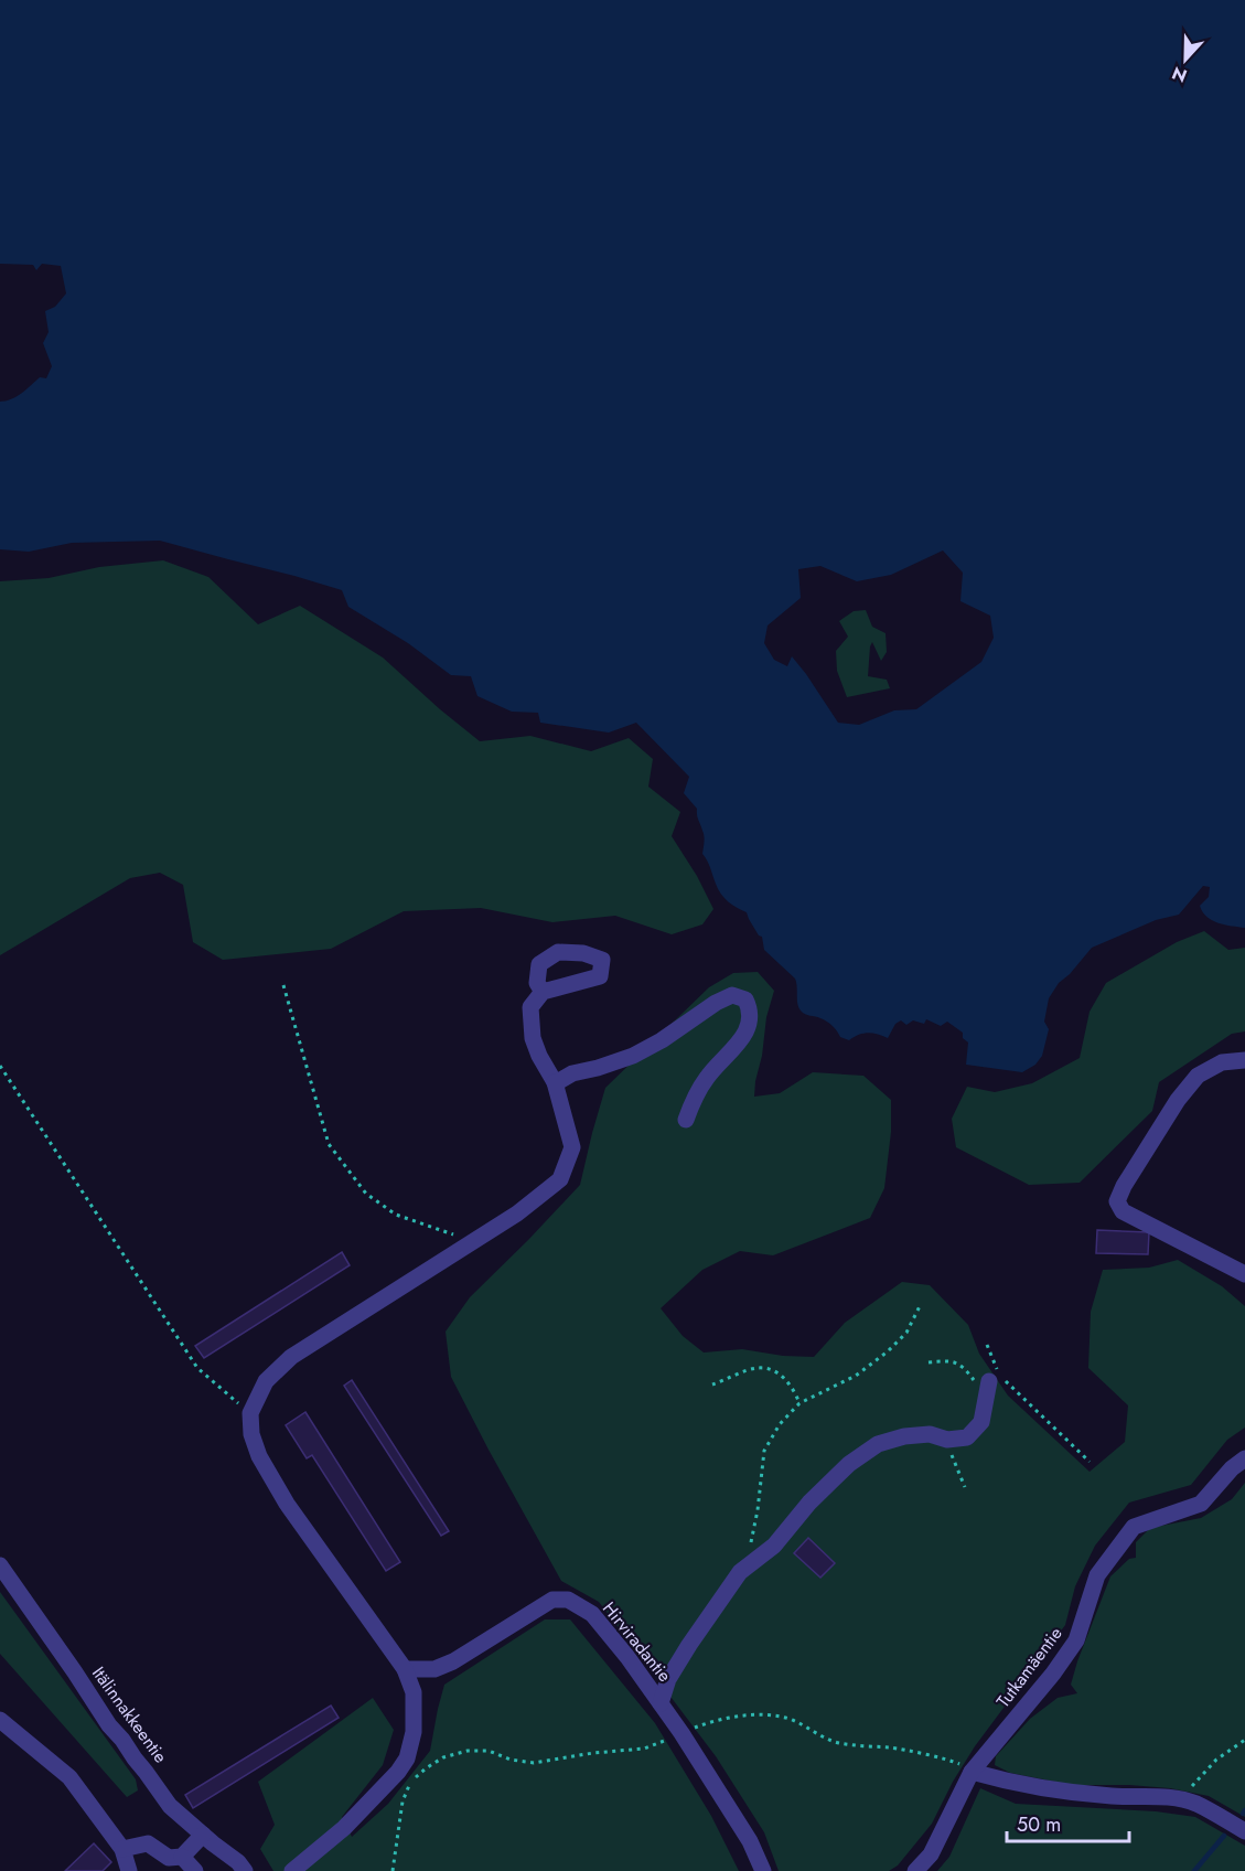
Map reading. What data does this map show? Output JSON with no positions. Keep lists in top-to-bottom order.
{
  "streets": {
    "street": ["Hirviradantie", "Tutkamäentie", "Itälinnakkeentie"]
  },
  "scale_bar": "50 m",
  "north": "bottom"
}
